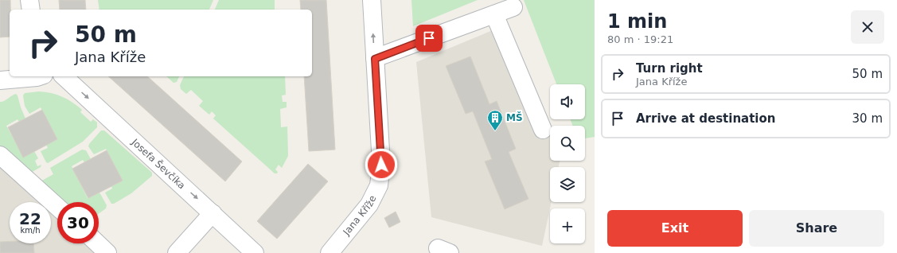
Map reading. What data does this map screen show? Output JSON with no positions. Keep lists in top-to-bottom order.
{
  "streets": {
    "street": ["Josefa Ševčíka", "Jana Kříže"]
  },
  "places": {
    "building": ["MŠ"]
  },
  "page": {
    "heading": ["1 min", "80 m · 19:21"],
    "turn": ["50 m", "Jana Kříže"],
    "list": [
      {
        "name": "Turn right",
        "note": "Jana Kříže",
        "value": "50 m"
      },
      {
        "name": "Arrive at destination",
        "value": "30 m"
      }
    ],
    "map_buttons": "+",
    "speed": "22 km/h",
    "limit": "30",
    "buttons": ["Exit", "Share"]
  }
}
